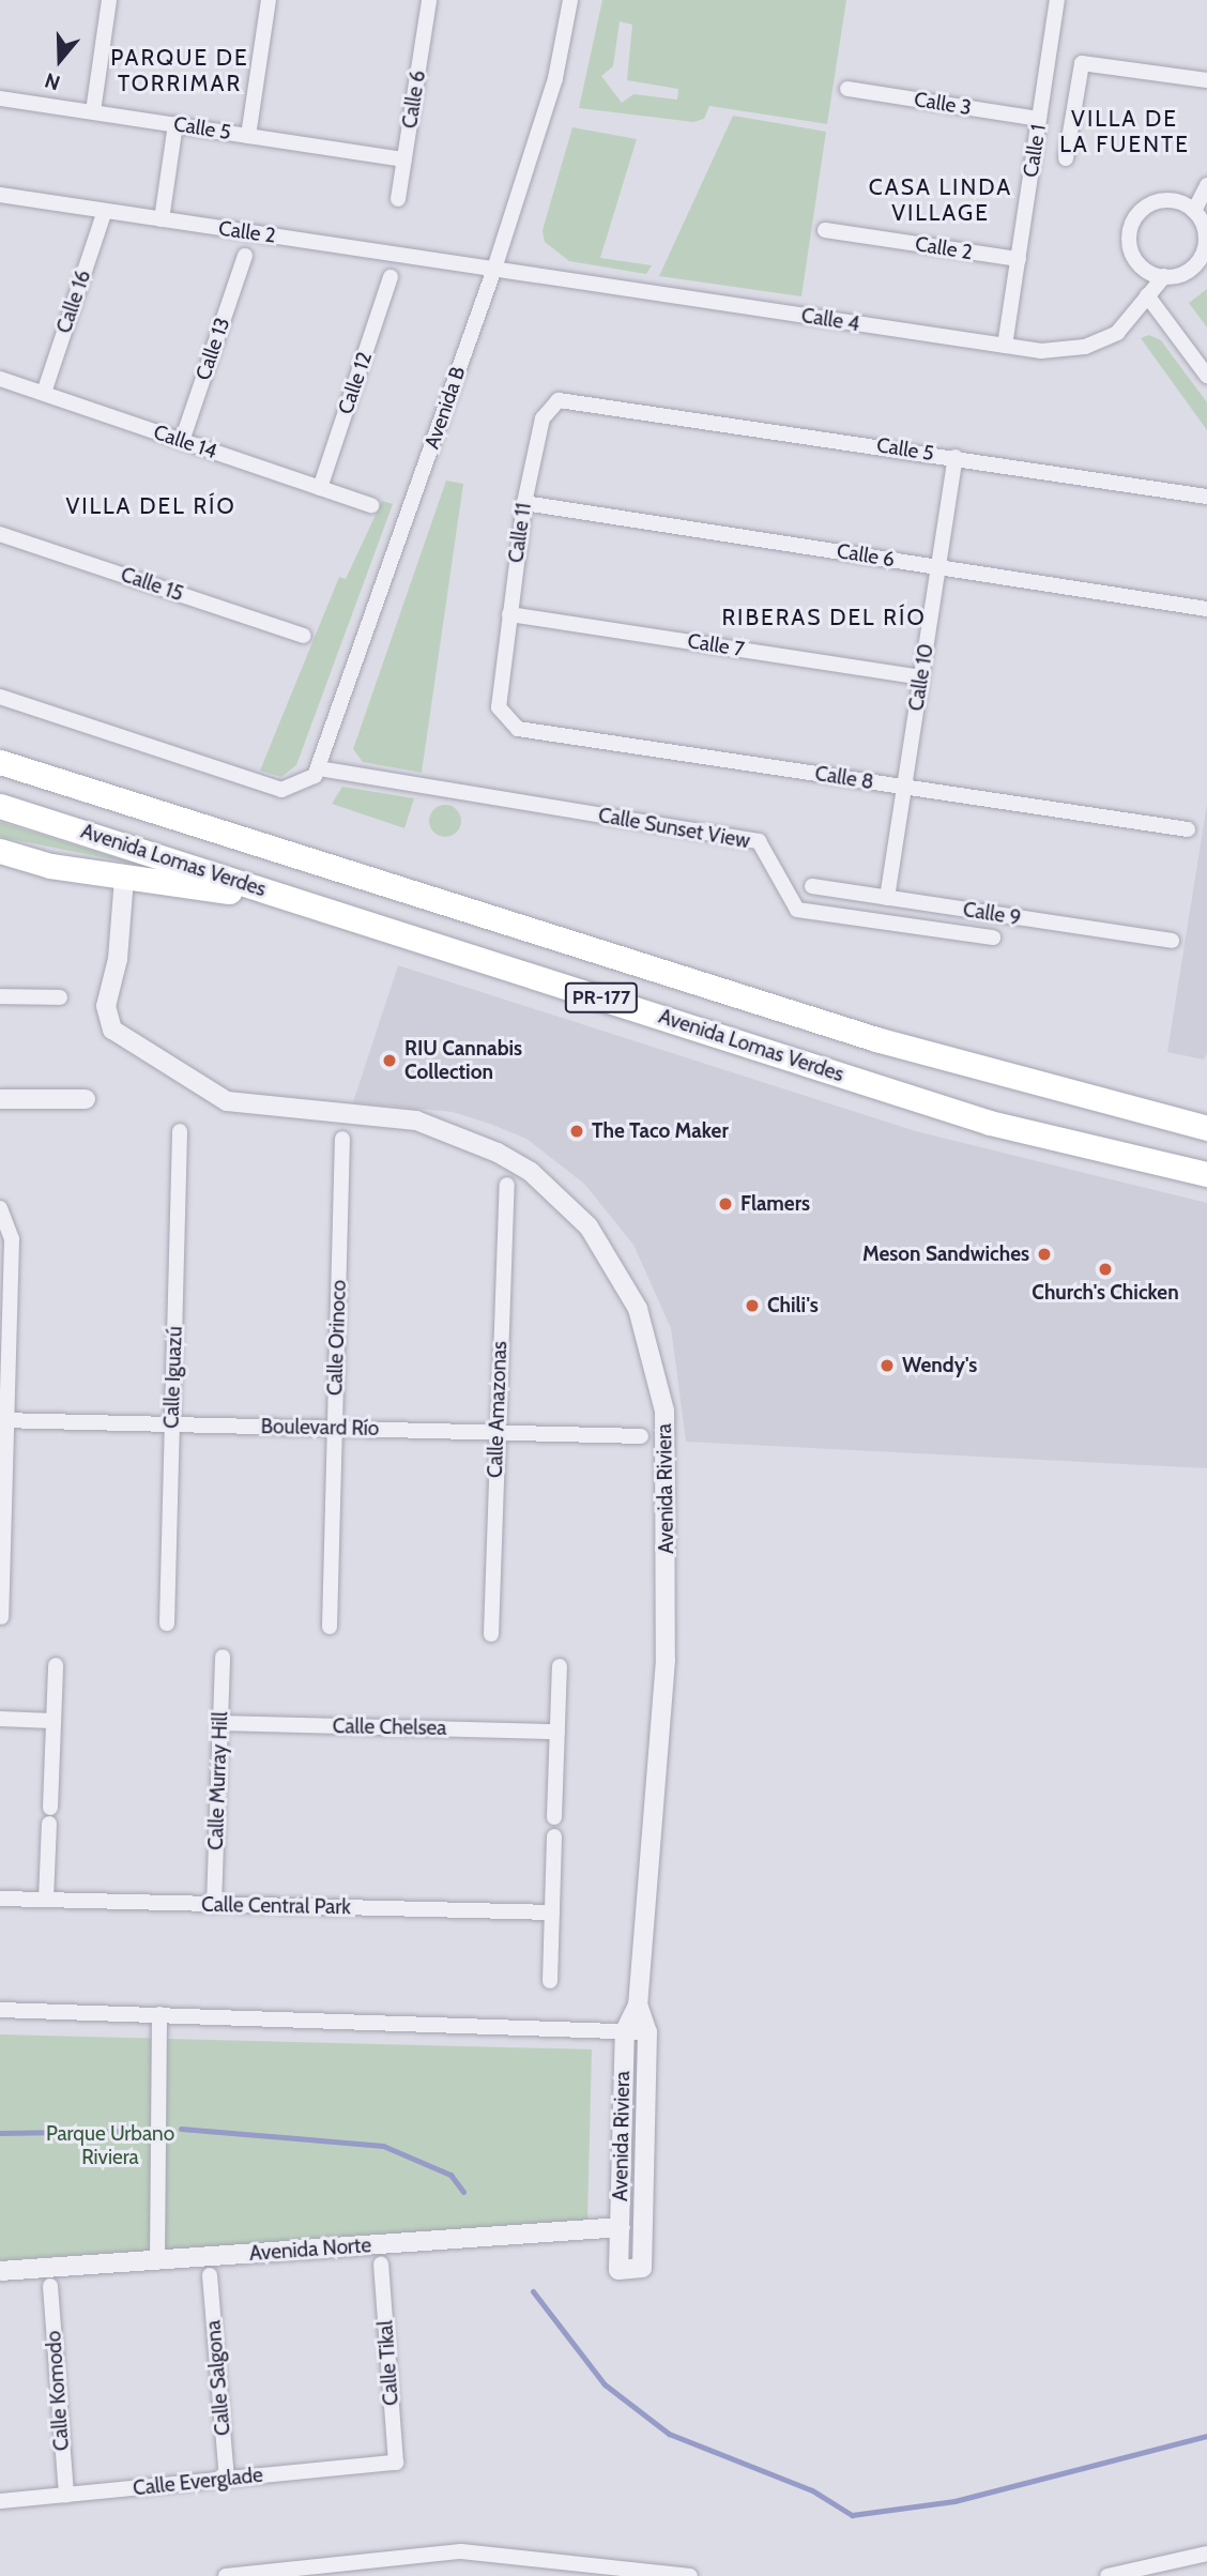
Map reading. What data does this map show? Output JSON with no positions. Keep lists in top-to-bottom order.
{
  "streets": {
    "highway": ["Avenida Lomas Verdes", "PR-177"],
    "street": [
      "Calle 6",
      "Calle 3",
      "Calle 5",
      "Calle 1",
      "Calle 2",
      "Calle 16",
      "Calle 4",
      "Calle 13",
      "Calle 12",
      "Avenida B",
      "Calle 14",
      "Calle 11",
      "Calle 15",
      "Calle 7",
      "Calle 10",
      "Calle 8",
      "Calle Sunset View",
      "Calle 9",
      "Calle Orinoco",
      "Calle Iguazú",
      "Calle Amazonas",
      "Boulevard Río",
      "Avenida Riviera",
      "Calle Chelsea",
      "Calle Murray Hill",
      "Calle Central Park",
      "Avenida Norte",
      "Calle Tikal",
      "Calle Salgona",
      "Calle Komodo",
      "Calle Everglade"
    ]
  },
  "crossings": [
    ["Calle 6", "Calle 5"],
    ["Calle 6", "Calle 11"],
    ["Calle 6", "Calle 10"],
    ["Calle 3", "Calle 1"],
    ["Calle 5", "Calle 11"],
    ["Calle 5", "Calle 10"],
    ["Calle 1", "Calle 2"],
    ["Calle 1", "Calle 4"],
    ["Calle 2", "Calle 16"],
    ["Calle 2", "Calle 4"],
    ["Calle 2", "Avenida B"],
    ["Calle 16", "Calle 14"],
    ["Calle 4", "Avenida B"],
    ["Calle 13", "Calle 14"],
    ["Calle 12", "Calle 14"],
    ["Avenida B", "Calle Sunset View"],
    ["Calle 11", "Calle 7"],
    ["Calle 11", "Calle 8"],
    ["Calle 7", "Calle 10"],
    ["Calle 10", "Calle 8"],
    ["Calle 10", "Calle 9"],
    ["Calle Orinoco", "Boulevard Río"],
    ["Calle Iguazú", "Boulevard Río"],
    ["Calle Amazonas", "Boulevard Río"],
    ["Avenida Riviera", "Avenida Norte"],
    ["Calle Chelsea", "Calle Murray Hill"],
    ["Calle Murray Hill", "Calle Central Park"],
    ["Calle Tikal", "Calle Everglade"],
    ["Calle Salgona", "Calle Everglade"],
    ["Calle Komodo", "Calle Everglade"]
  ],
  "districts": [
    "PARQUE DE TORRIMAR",
    "VILLA DE LA FUENTE",
    "CASA LINDA VILLAGE",
    "VILLA DEL RÍO",
    "RIBERAS DEL RÍO"
  ],
  "parks": ["Parque Urbano Riviera"],
  "places": [
    "RIU Cannabis Collection",
    "The Taco Maker",
    "Flamers",
    "Meson Sandwiches",
    "Church's Chicken",
    "Chili's",
    "Wendy's"
  ],
  "north": "bottom"
}
